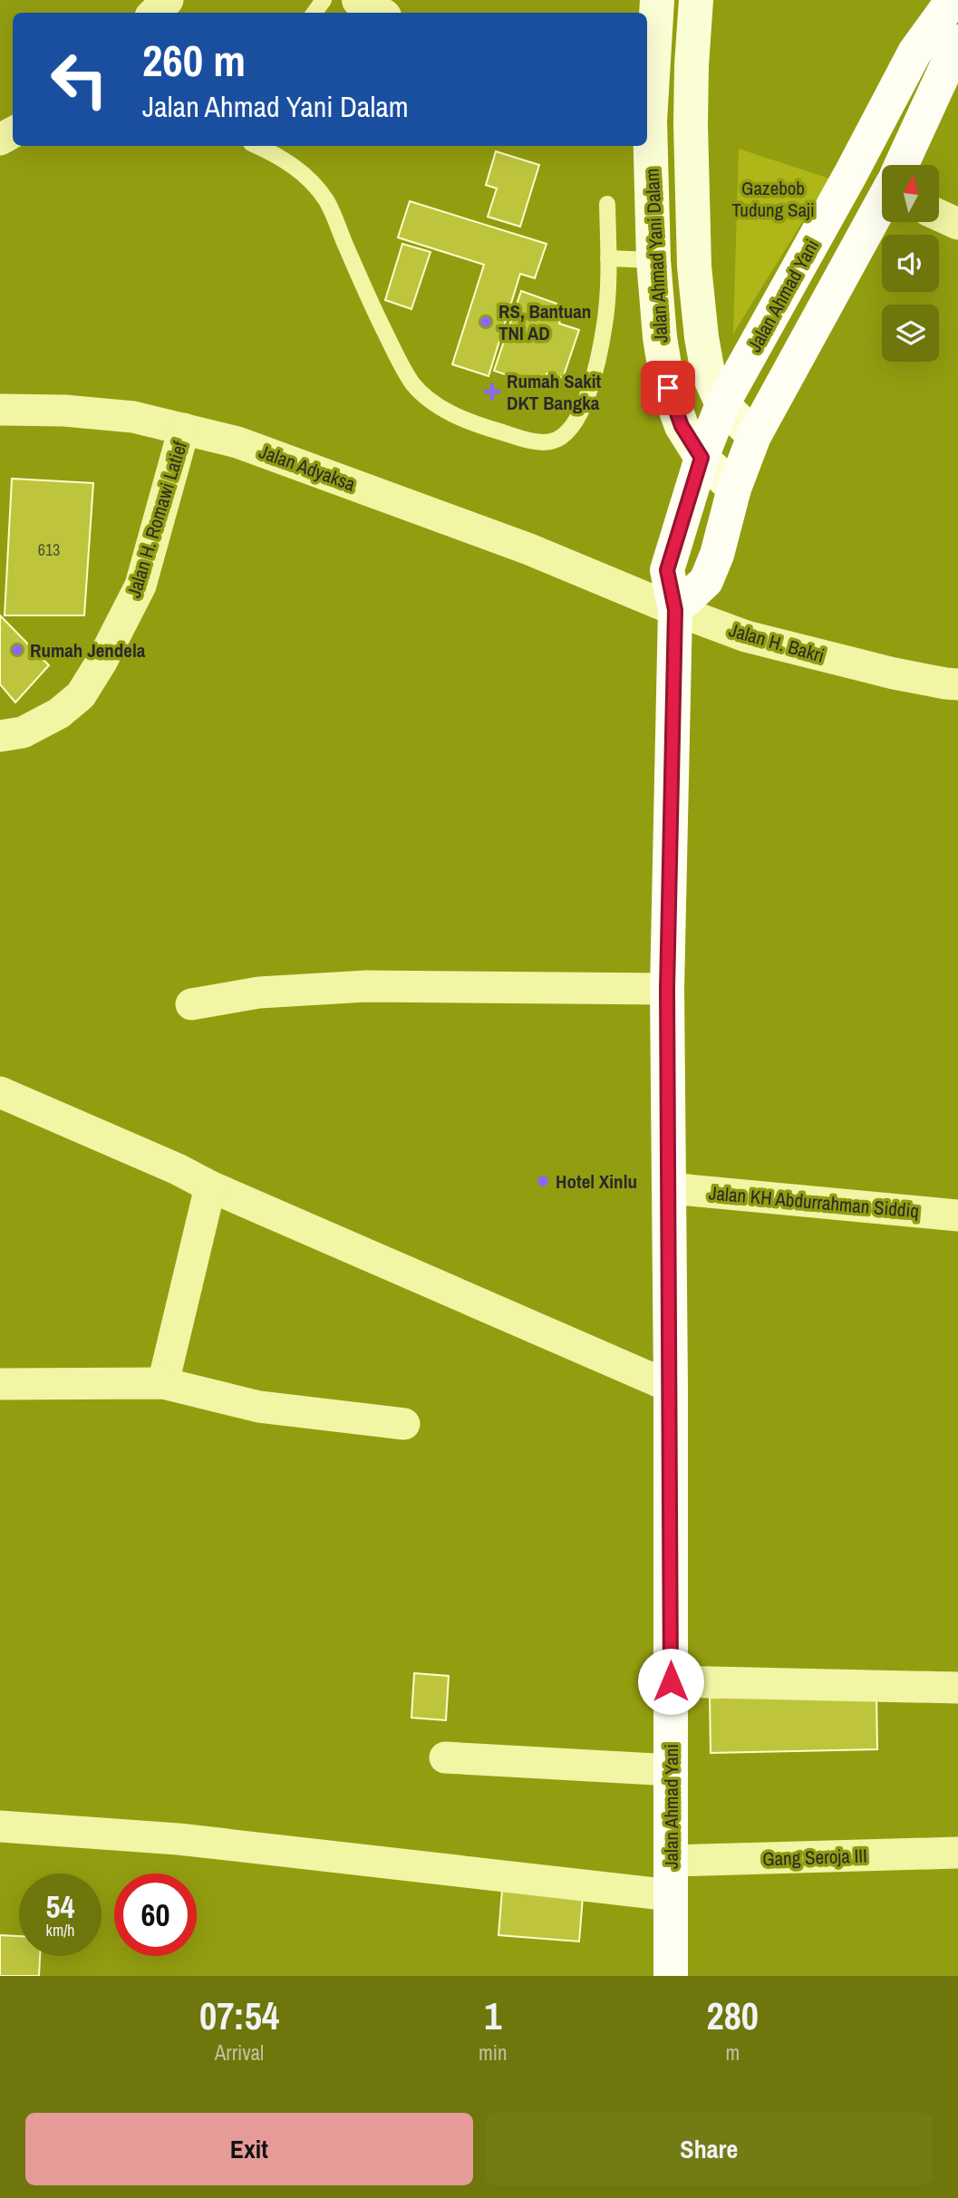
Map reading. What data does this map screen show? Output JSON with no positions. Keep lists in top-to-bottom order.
{
  "streets": {
    "main road": ["Jalan Ahmad Yani Dalam", "Jalan Ahmad Yani"],
    "street": [
      "Jalan Adyaksa",
      "Jalan H. Romawi Latief",
      "Jalan H. Bakri",
      "Jalan KH Abdurrahman Siddiq",
      "Gang Seroja III"
    ]
  },
  "crossings": [
    ["Jalan Ahmad Yani Dalam", "Jalan Ahmad Yani"],
    ["Jalan Ahmad Yani", "Jalan H. Bakri"],
    ["Jalan Ahmad Yani", "Jalan KH Abdurrahman Siddiq"],
    ["Jalan Ahmad Yani", "Gang Seroja III"],
    ["Jalan Adyaksa", "Jalan H. Romawi Latief"],
    ["Jalan Adyaksa", "Jalan H. Bakri"]
  ],
  "parks": ["Gazebob Tudung Saji"],
  "places": {
    "other": ["RS, Bantuan TNI AD", "Rumah Jendela", "Hotel Xinlu"],
    "health": ["Rumah Sakit DKT Bangka"]
  },
  "house_numbers": ["613"],
  "north": "top",
  "page": {
    "turn": ["260 m", "Jalan Ahmad Yani Dalam"],
    "speed": "54 km/h",
    "limit": "60",
    "eta": [
      "07:54",
      "Arrival",
      "1",
      "min",
      "280",
      "m"
    ],
    "buttons": ["Exit", "Share"]
  }
}
